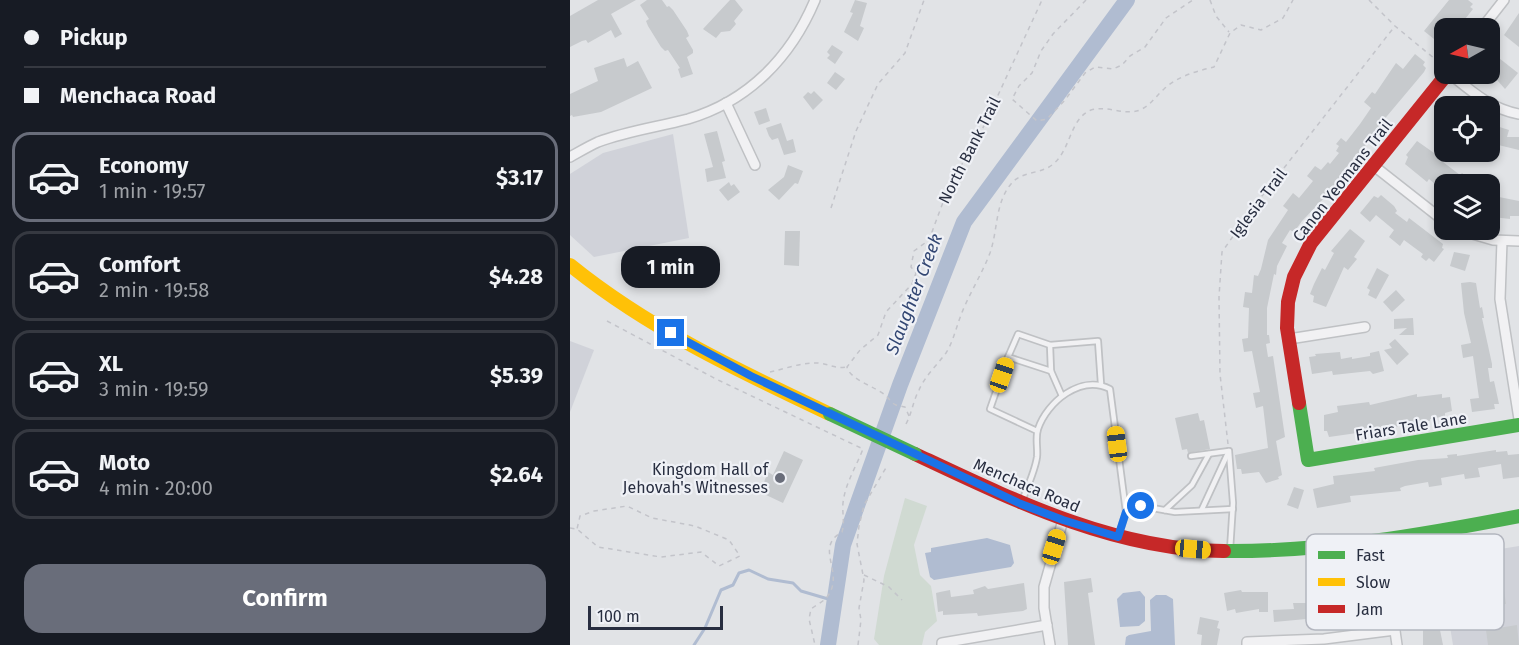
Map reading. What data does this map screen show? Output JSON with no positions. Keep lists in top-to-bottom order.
{
  "streets": {
    "main road": ["Canon Yeomans Trail", "Friars Tale Lane", "Menchaca Road"],
    "path": ["North Bank Trail", "Iglesia Trail"]
  },
  "crossings": [
    ["Canon Yeomans Trail", "Friars Tale Lane"]
  ],
  "water": ["Slaughter Creek"],
  "places": ["Kingdom Hall of Jehovah's Witnesses"],
  "legend": ["Fast", "Slow", "Jam"],
  "scale_bar": "100 m",
  "north": "left",
  "page": {
    "banner": ["Pickup", "Menchaca Road"],
    "list": [
      {
        "name": "Economy",
        "note": "1 min · 19:57",
        "value": "$3.17"
      },
      {
        "name": "Comfort",
        "note": "2 min · 19:58",
        "value": "$4.28"
      },
      {
        "name": "XL",
        "note": "3 min · 19:59",
        "value": "$5.39"
      },
      {
        "name": "Moto",
        "note": "4 min · 20:00",
        "value": "$2.64"
      }
    ],
    "bubble": "1 min",
    "buttons": "Confirm",
    "scale": "100 m"
  }
}
